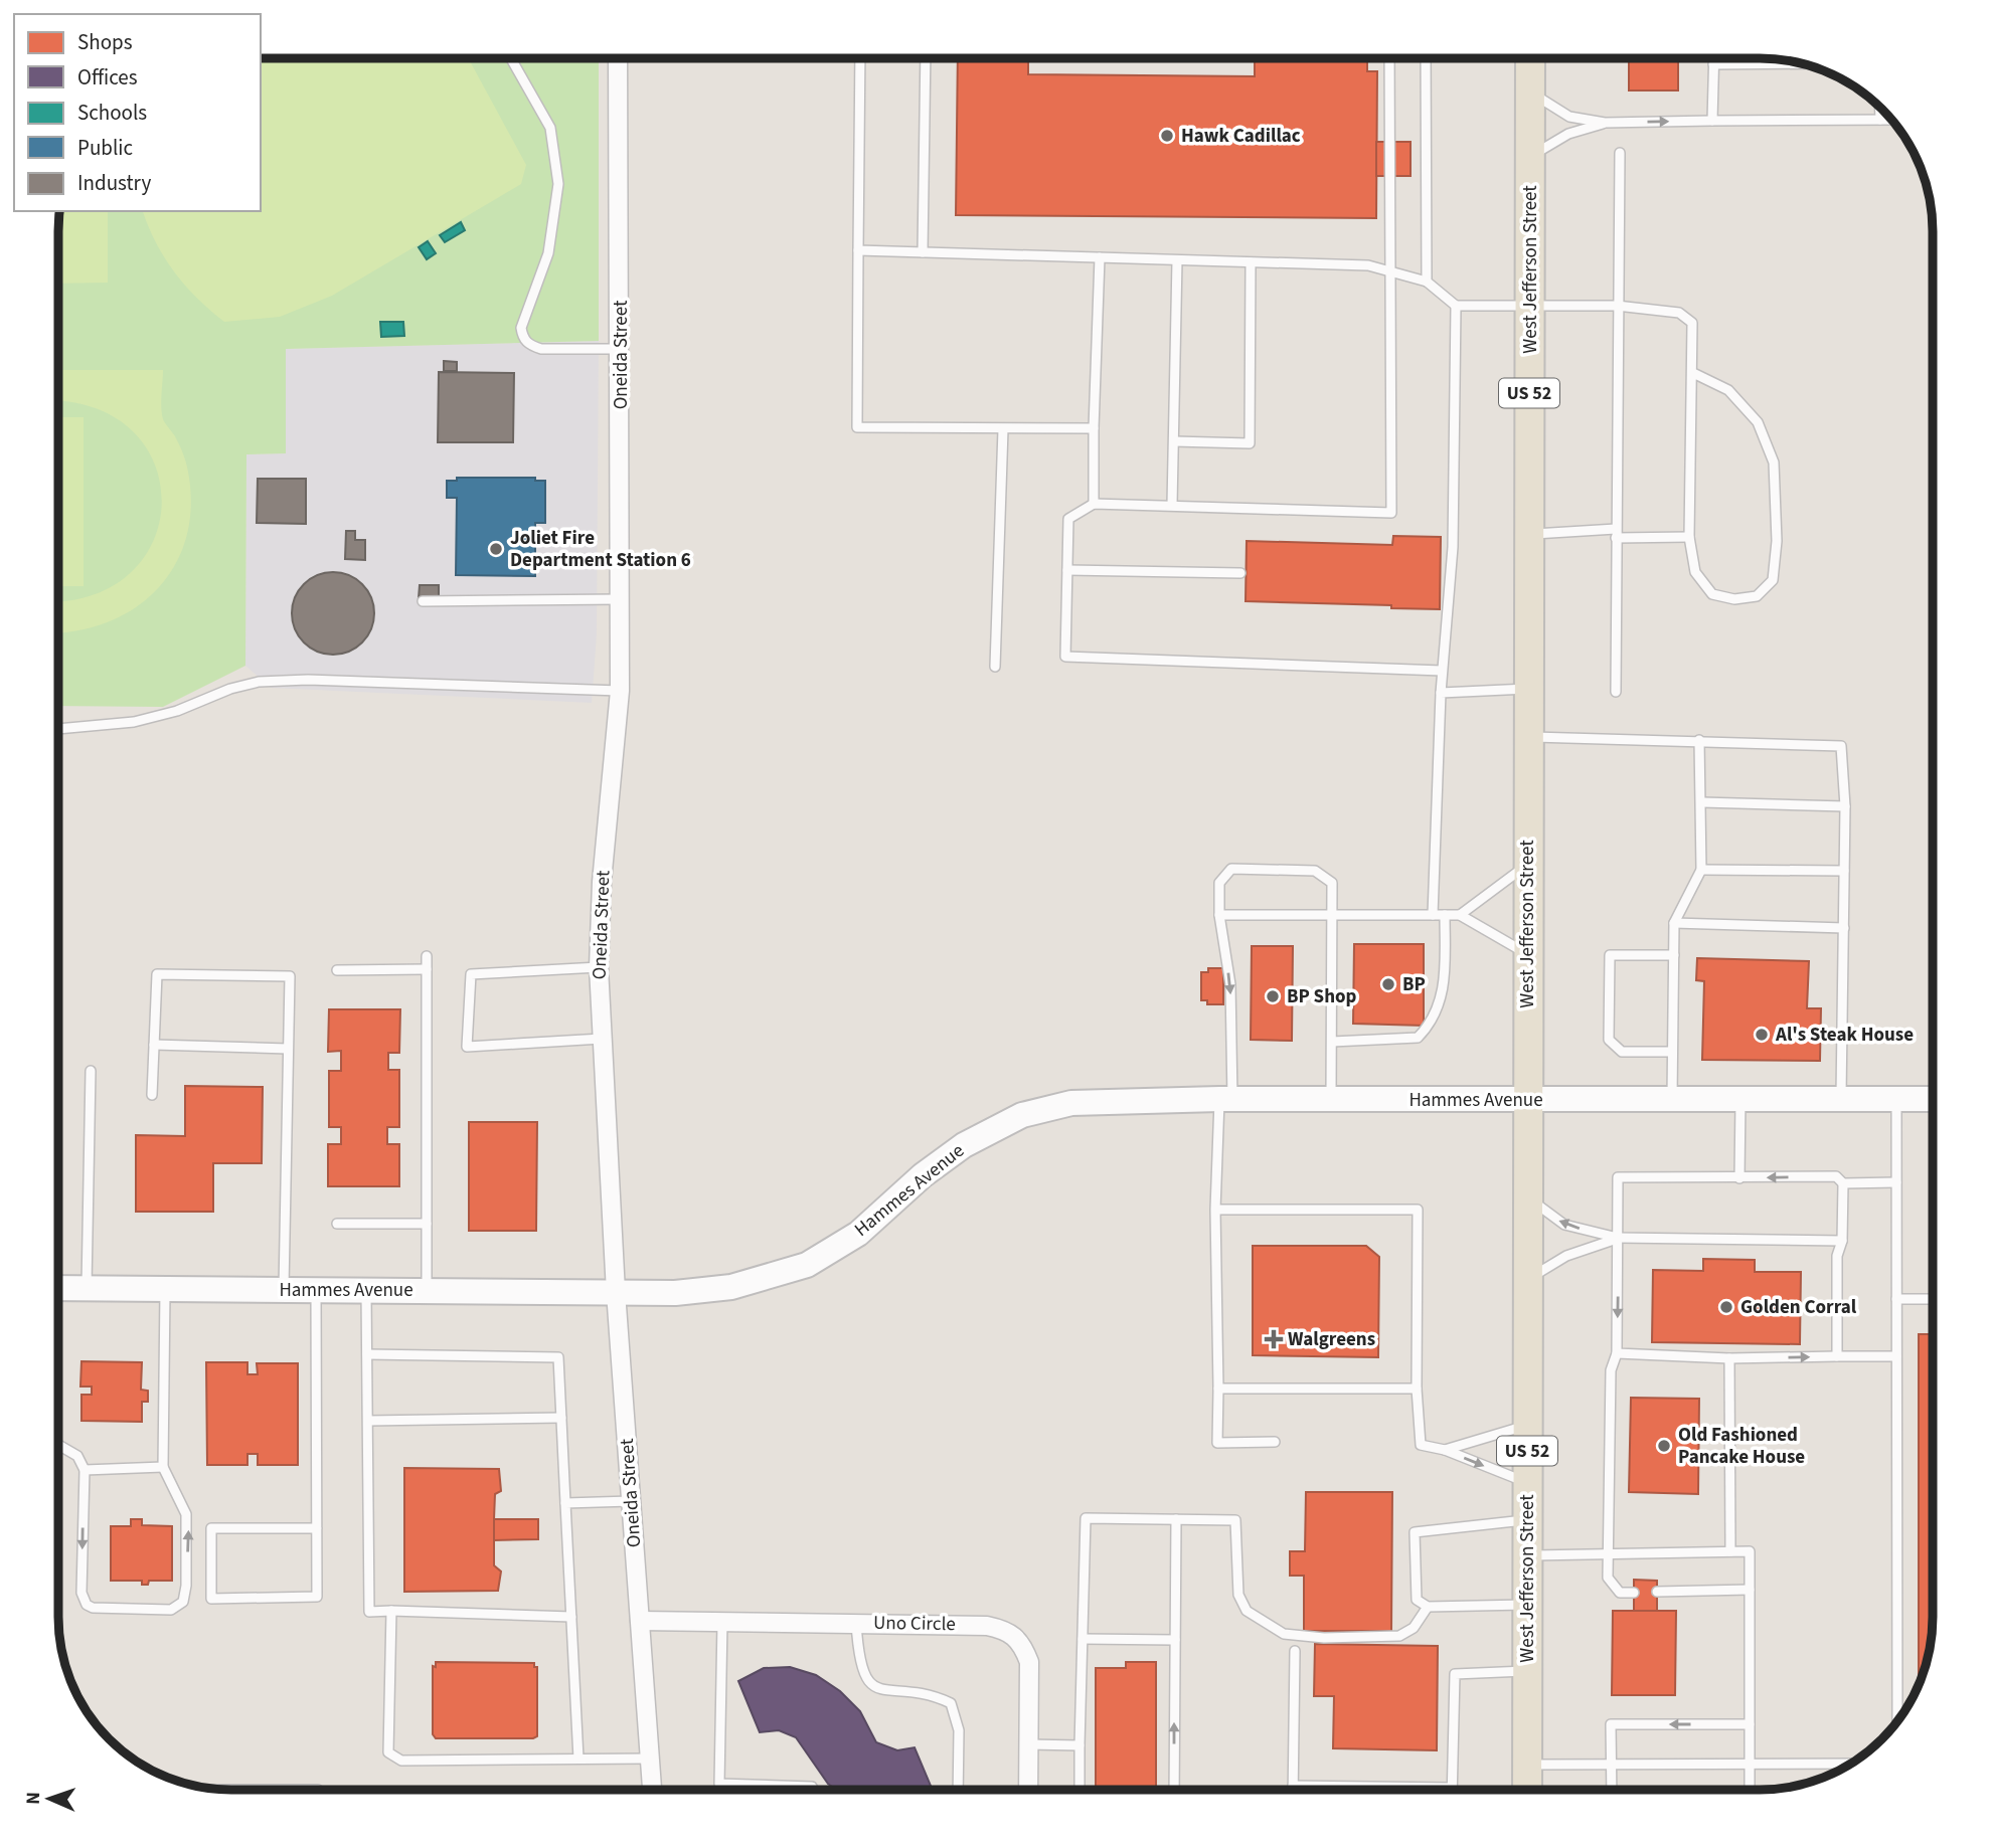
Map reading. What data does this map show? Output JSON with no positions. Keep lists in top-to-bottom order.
{
  "streets": {
    "main road": ["West Jefferson Street", "US 52"],
    "street": ["Oneida Street", "Hammes Avenue", "Uno Circle"]
  },
  "crossings": [
    ["West Jefferson Street", "Hammes Avenue"],
    ["Oneida Street", "Hammes Avenue"],
    ["Oneida Street", "Uno Circle"]
  ],
  "places": {
    "other": [
      "Hawk Cadillac",
      "Joliet Fire Department Station 6",
      "BP",
      "BP Shop",
      "Al's Steak House",
      "Golden Corral",
      "Old Fashioned Pancake House"
    ],
    "health": ["Walgreens"]
  },
  "legend": [
    "Shops",
    "Offices",
    "Schools",
    "Public",
    "Industry"
  ],
  "north": "left"
}
